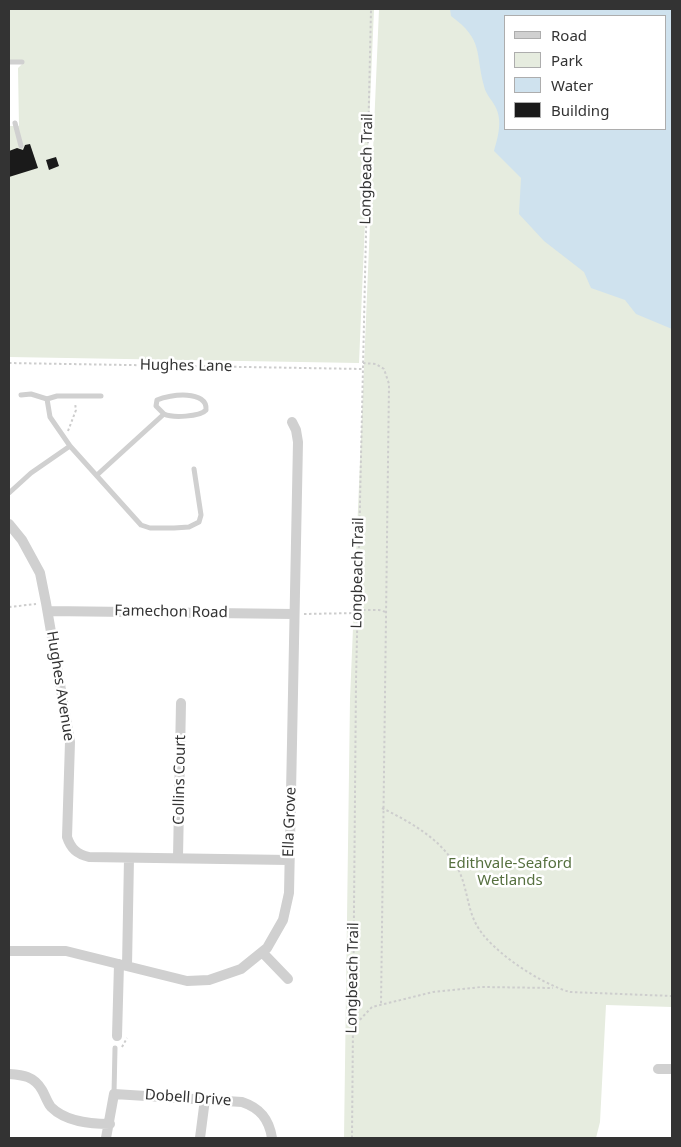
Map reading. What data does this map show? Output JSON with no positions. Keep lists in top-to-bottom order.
{
  "streets": {
    "street": [
      "Famechon Road",
      "Hughes Avenue",
      "Collins Court",
      "Ella Grove",
      "Dobell Drive"
    ],
    "path": ["Longbeach Trail", "Hughes Lane"]
  },
  "crossings": [
    ["Longbeach Trail", "Hughes Lane"],
    ["Famechon Road", "Hughes Avenue"],
    ["Famechon Road", "Ella Grove"],
    ["Hughes Avenue", "Collins Court"],
    ["Hughes Avenue", "Ella Grove"]
  ],
  "parks": ["Edithvale-Seaford Wetlands"],
  "legend": [
    "Road",
    "Park",
    "Water",
    "Building"
  ]
}
